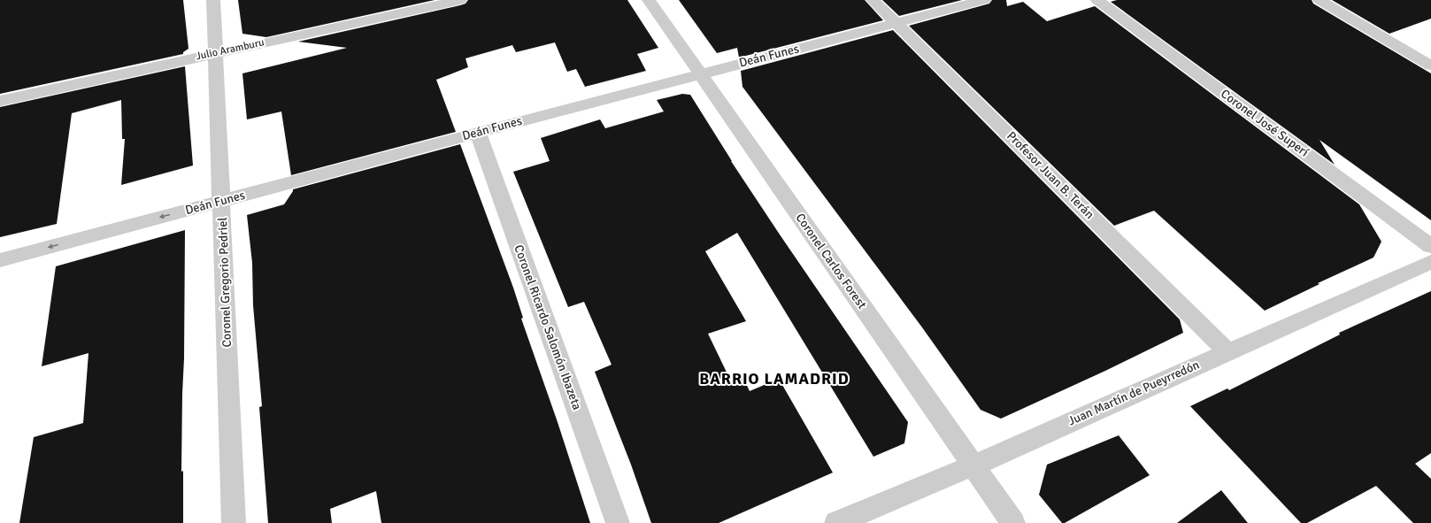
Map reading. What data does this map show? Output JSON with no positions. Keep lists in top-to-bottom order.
{
  "streets": {
    "street": [
      "Julio Aramburu",
      "Deán Funes",
      "Coronel José Superí",
      "Profesor Juan B. Terán",
      "Coronel Carlos Forest",
      "Coronel Gregorio Pedriel",
      "Coronel Ricardo Salomón Ibazeta",
      "Juan Martín de Pueyrredón"
    ]
  },
  "crossings": [
    ["Julio Aramburu", "Coronel Gregorio Pedriel"],
    ["Deán Funes", "Profesor Juan B. Terán"],
    ["Deán Funes", "Coronel Carlos Forest"],
    ["Deán Funes", "Coronel Gregorio Pedriel"],
    ["Deán Funes", "Coronel Ricardo Salomón Ibazeta"],
    ["Profesor Juan B. Terán", "Juan Martín de Pueyrredón"],
    ["Coronel Carlos Forest", "Juan Martín de Pueyrredón"]
  ],
  "districts": ["BARRIO LAMADRID"]
}
